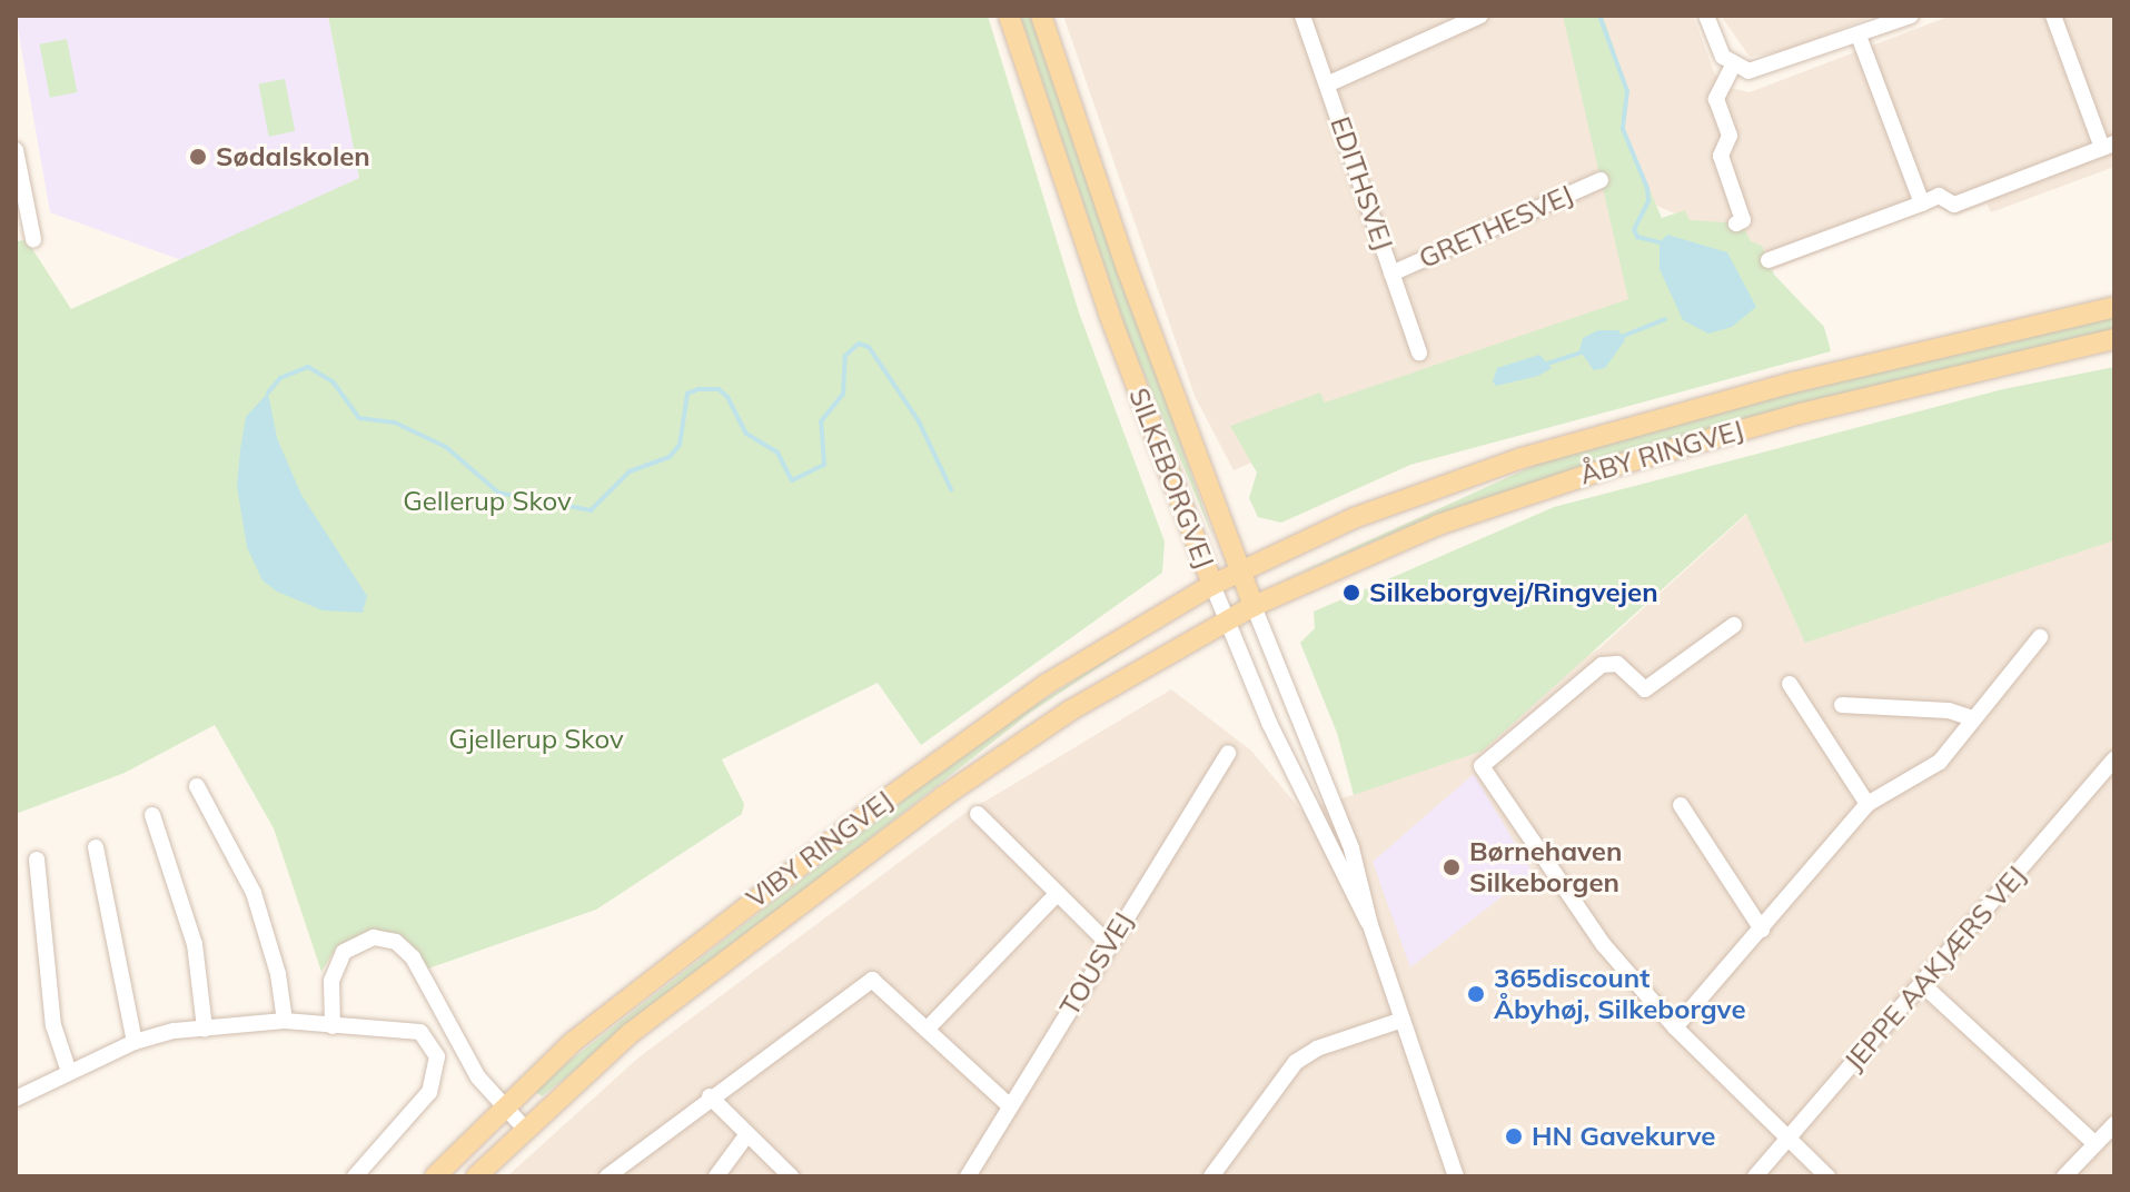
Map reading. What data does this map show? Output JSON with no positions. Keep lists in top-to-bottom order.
{
  "streets": {
    "main road": ["ÅBY RINGVEJ", "SILKEBORGVEJ", "VIBY RINGVEJ"],
    "street": [
      "EDITHSVEJ",
      "GRETHESVEJ",
      "TOUSVEJ",
      "JEPPE AAKJÆRS VEJ"
    ]
  },
  "crossings": [
    ["EDITHSVEJ", "GRETHESVEJ"],
    ["ÅBY RINGVEJ", "SILKEBORGVEJ"],
    ["ÅBY RINGVEJ", "VIBY RINGVEJ"],
    ["SILKEBORGVEJ", "VIBY RINGVEJ"]
  ],
  "parks": ["Gellerup Skov", "Gjellerup Skov"],
  "places": [
    "Sødalskolen",
    "Silkeborgvej/Ringvejen",
    "Børnehaven Silkeborgen",
    "365discount Åbyhøj, Silkeborgve",
    "HN Gavekurve"
  ]
}
